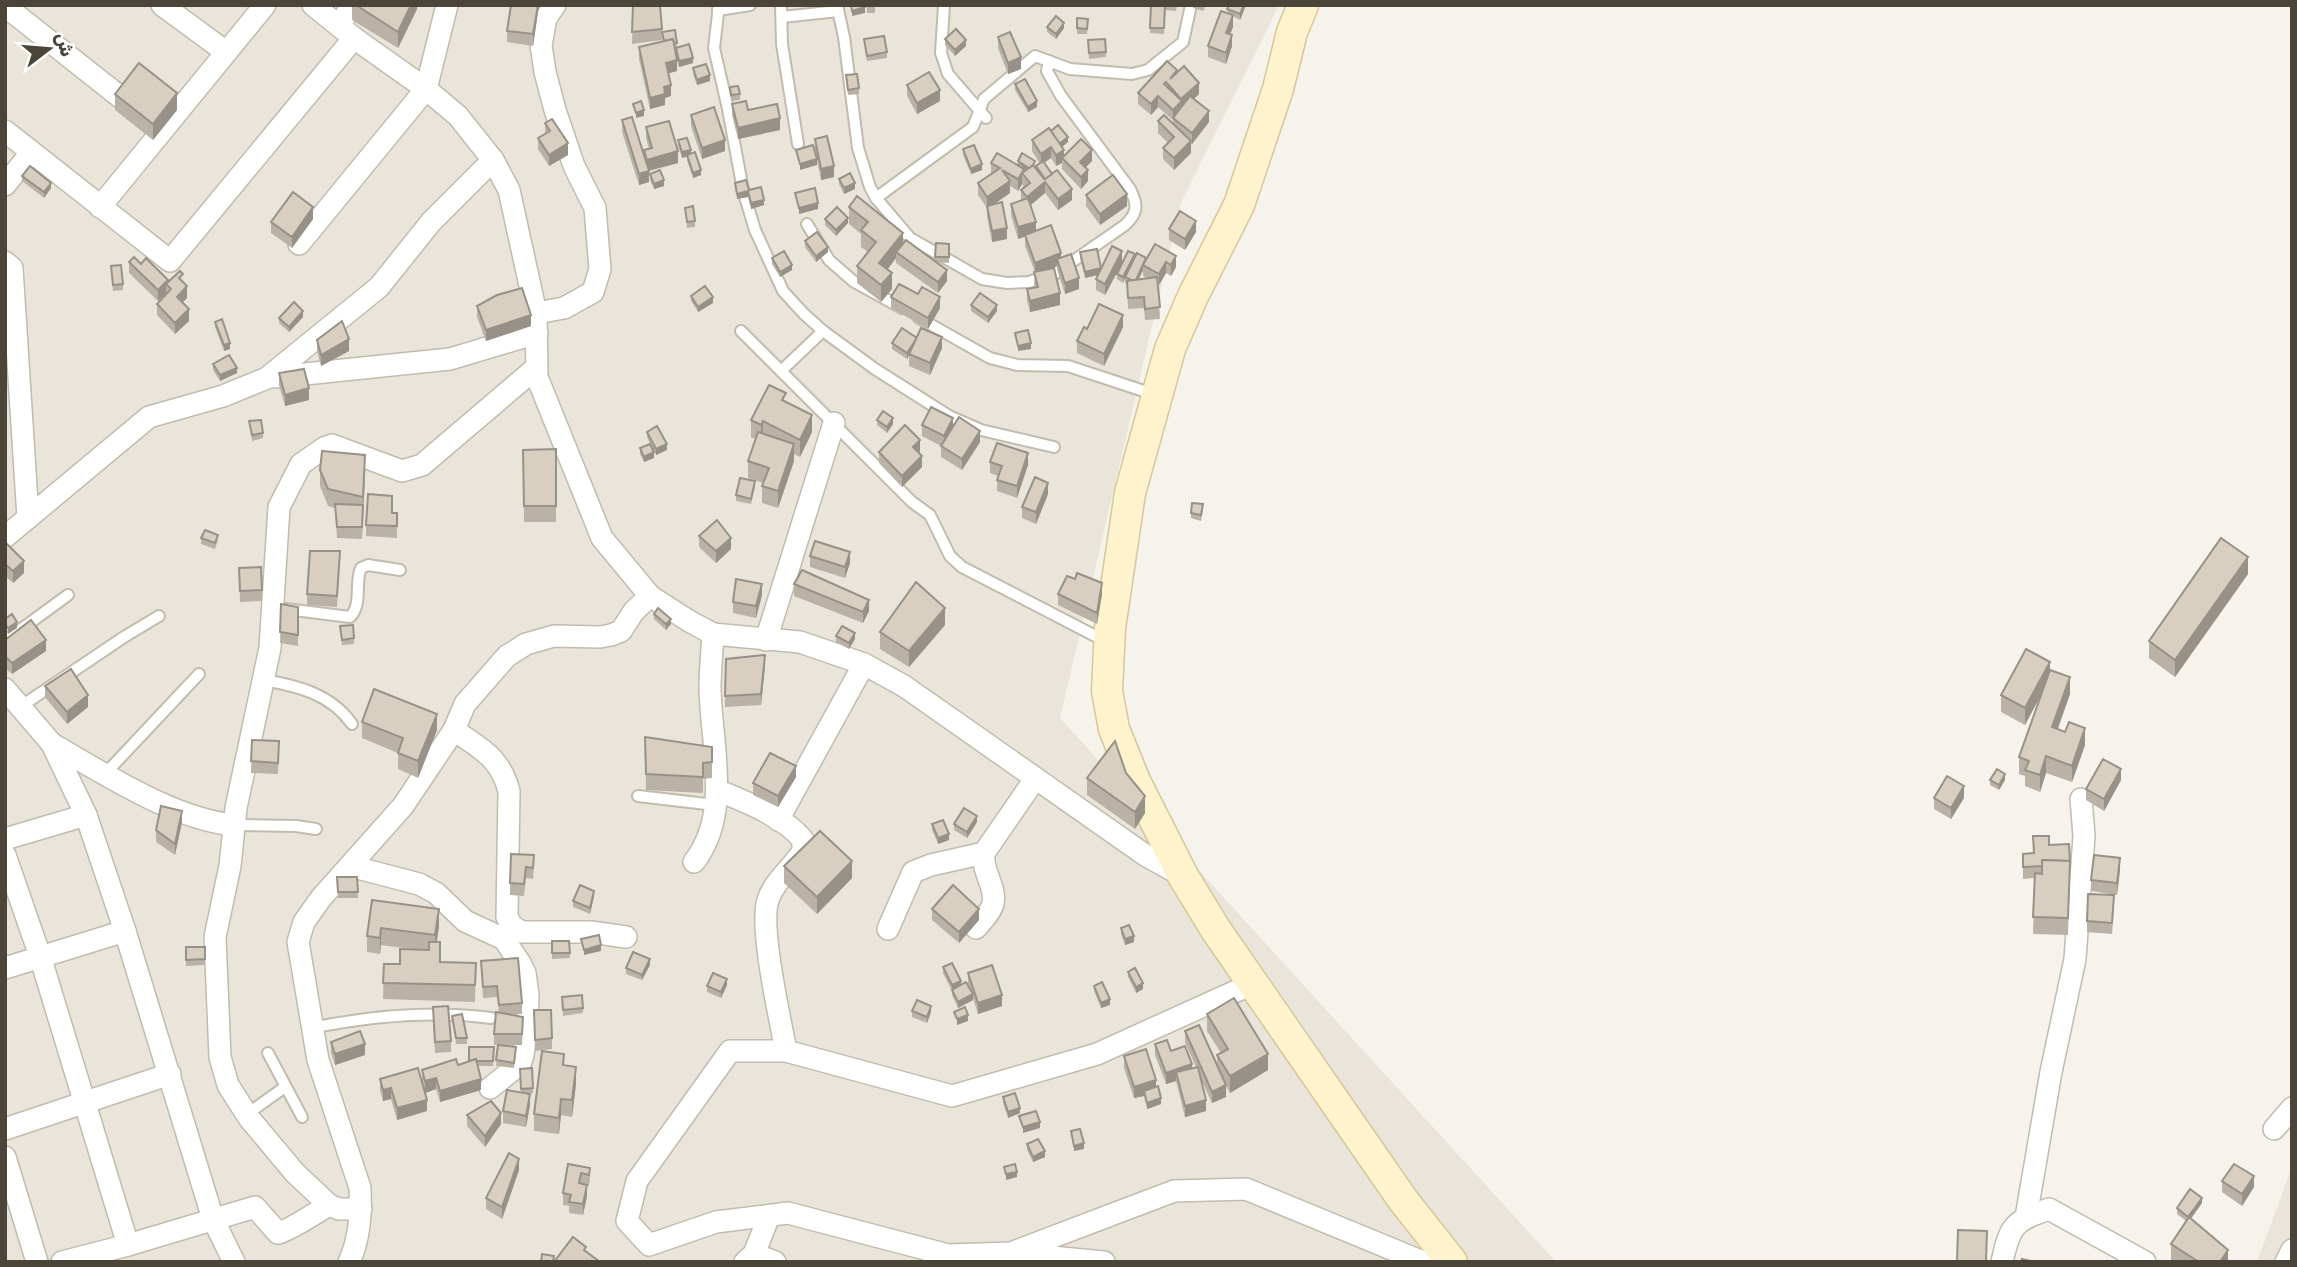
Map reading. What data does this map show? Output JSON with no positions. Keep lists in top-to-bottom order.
{
  "north": "right"
}
